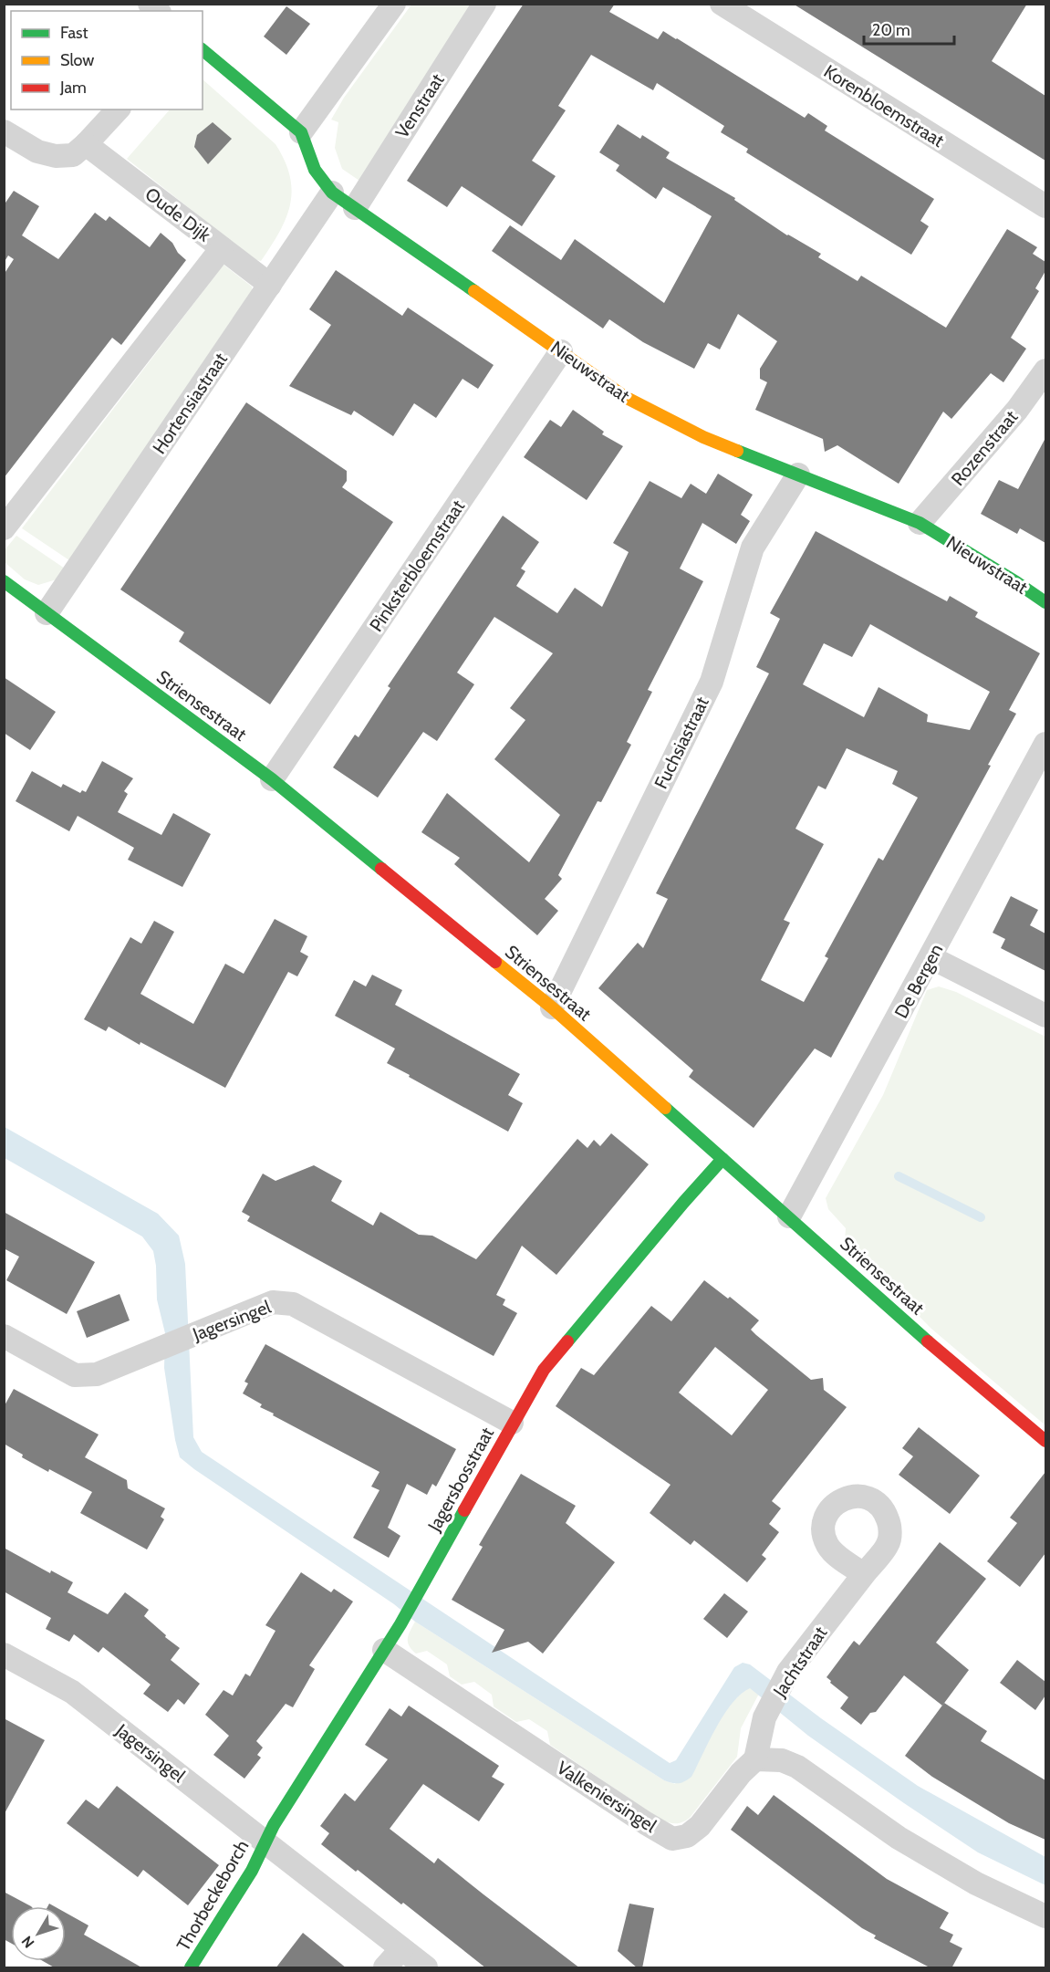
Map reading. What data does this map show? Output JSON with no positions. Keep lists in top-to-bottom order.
{
  "streets": {
    "street": [
      "Venstraat",
      "Korenbloemstraat",
      "Oude Dijk",
      "Nieuwstraat",
      "Hortensiastraat",
      "Rozenstraat",
      "Pinksterbloemstraat",
      "Striensestraat",
      "Fuchsiastraat",
      "De Bergen",
      "Jagersingel",
      "Jagersbosstraat",
      "Jachtstraat",
      "Valkeniersingel",
      "Thorbeckeborch"
    ]
  },
  "crossings": [
    ["Venstraat", "Nieuwstraat"],
    ["Oude Dijk", "Hortensiastraat"],
    ["Nieuwstraat", "Hortensiastraat"],
    ["Nieuwstraat", "Rozenstraat"],
    ["Nieuwstraat", "Pinksterbloemstraat"],
    ["Nieuwstraat", "Fuchsiastraat"],
    ["Hortensiastraat", "Striensestraat"],
    ["Pinksterbloemstraat", "Striensestraat"],
    ["Striensestraat", "Fuchsiastraat"],
    ["Striensestraat", "De Bergen"],
    ["Striensestraat", "Jagersbosstraat"],
    ["Jagersingel", "Jagersbosstraat"],
    ["Jagersingel", "Thorbeckeborch"],
    ["Jagersbosstraat", "Valkeniersingel"],
    ["Jagersbosstraat", "Thorbeckeborch"],
    ["Jachtstraat", "Valkeniersingel"]
  ],
  "legend": ["Fast", "Slow", "Jam"],
  "scale_bar": "20 m",
  "north": "bottom left"
}
